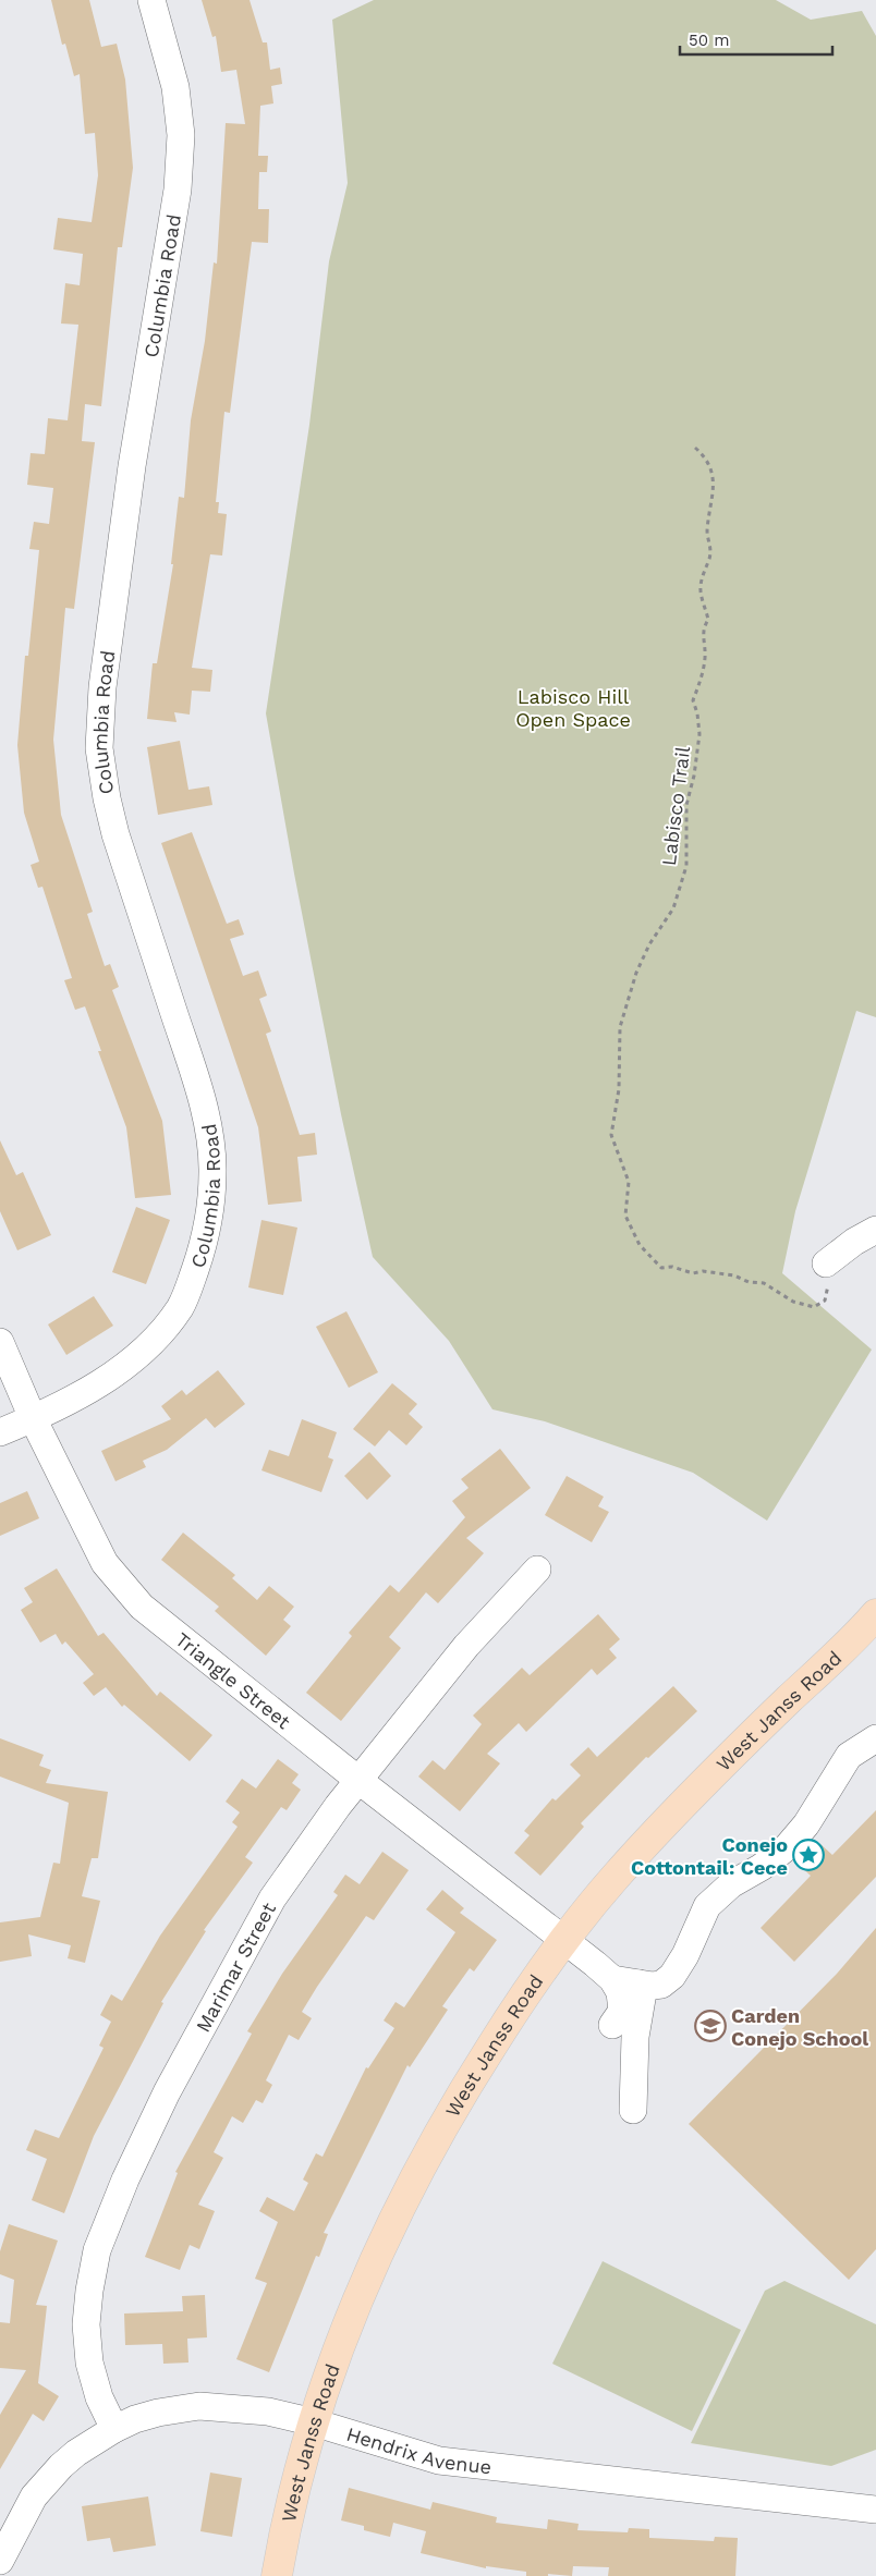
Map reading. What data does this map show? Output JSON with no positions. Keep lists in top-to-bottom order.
{
  "streets": {
    "main road": ["West Janss Road"],
    "street": [
      "Columbia Road",
      "Triangle Street",
      "Marimar Street",
      "Hendrix Avenue"
    ],
    "path": ["Labisco Trail"]
  },
  "crossings": [
    ["Columbia Road", "Triangle Street"],
    ["Triangle Street", "West Janss Road"],
    ["Triangle Street", "Marimar Street"],
    ["West Janss Road", "Hendrix Avenue"],
    ["Marimar Street", "Hendrix Avenue"]
  ],
  "parks": ["Labisco Hill Open Space"],
  "places": {
    "place": ["Conejo Cottontail: Cece"],
    "school or university": ["Carden Conejo School"]
  },
  "scale_bar": "50 m"
}
